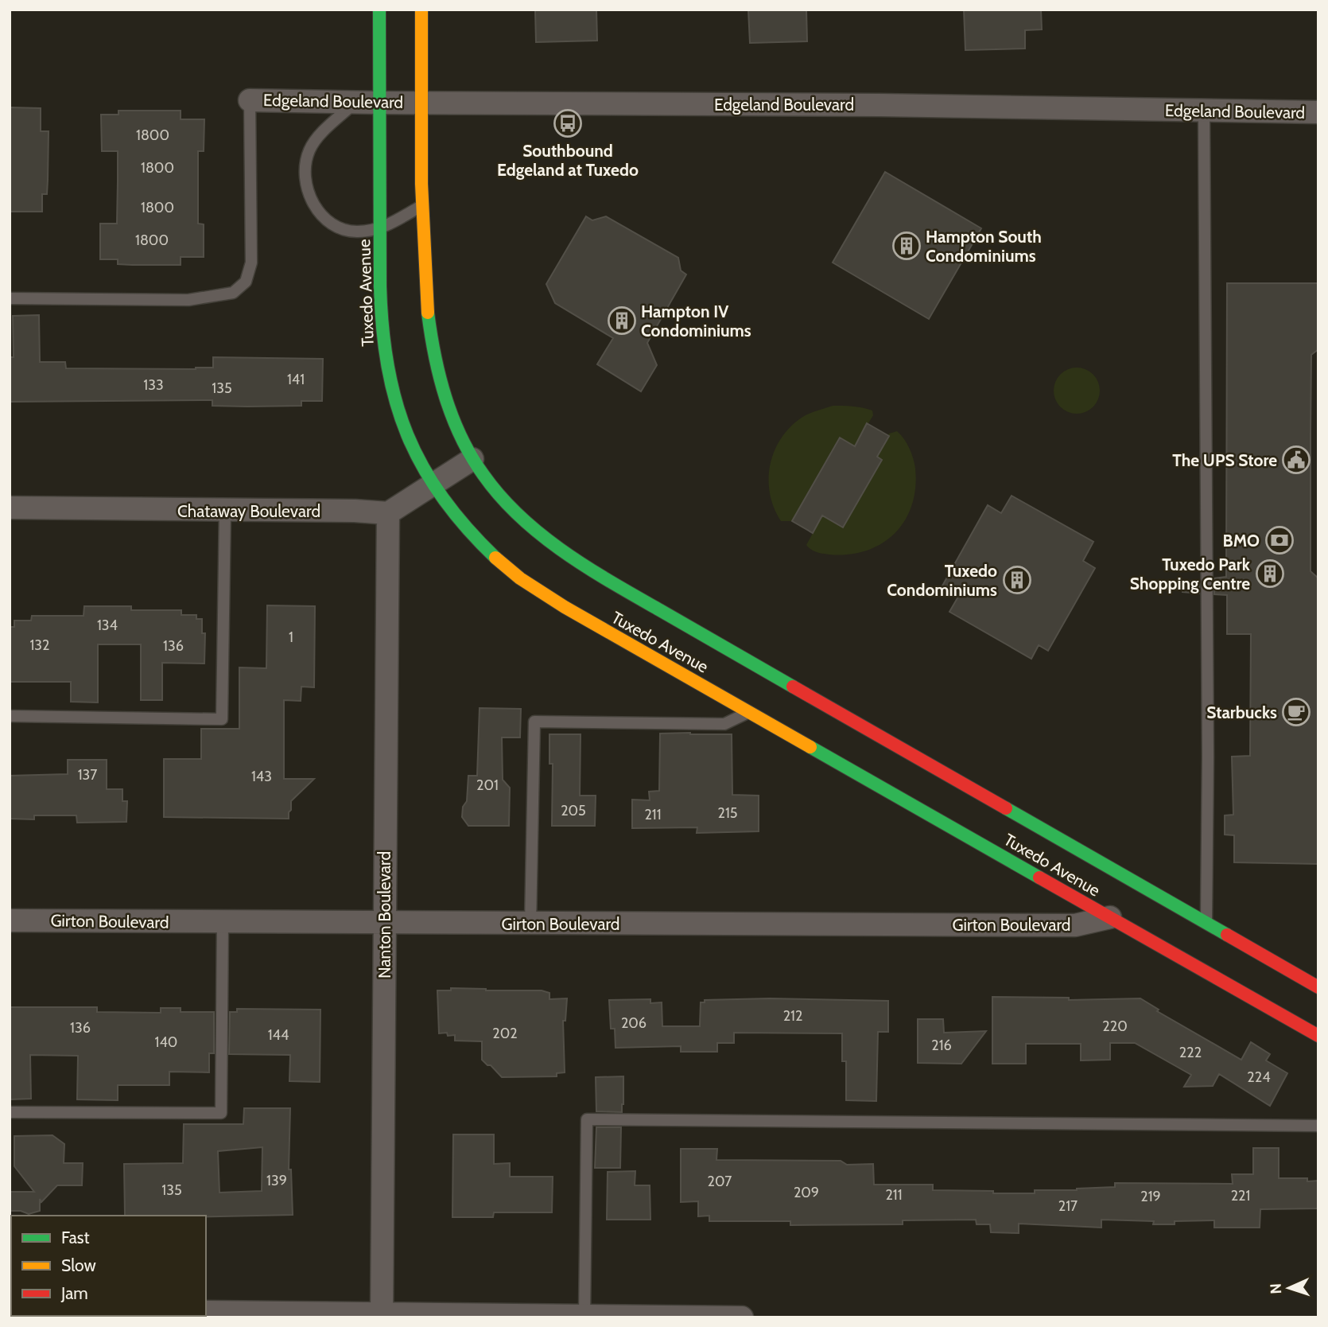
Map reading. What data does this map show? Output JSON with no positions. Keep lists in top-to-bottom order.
{
  "streets": {
    "main road": ["Tuxedo Avenue"],
    "street": [
      "Edgeland Boulevard",
      "Chataway Boulevard",
      "Nanton Boulevard",
      "Girton Boulevard"
    ]
  },
  "crossings": [
    ["Edgeland Boulevard", "Tuxedo Avenue"],
    ["Tuxedo Avenue", "Girton Boulevard"],
    ["Chataway Boulevard", "Nanton Boulevard"],
    ["Nanton Boulevard", "Girton Boulevard"]
  ],
  "places": {
    "bus stop": ["Southbound Edgeland at Tuxedo"],
    "building": [
      "Hampton South Condominiums",
      "Hampton IV Condominiums",
      "Tuxedo Park Shopping Centre",
      "Tuxedo Condominiums"
    ],
    "public building": ["The UPS Store"],
    "bank": ["BMO"],
    "cafe": ["Starbucks"]
  },
  "house_numbers": [
    "1800",
    "1800",
    "1800",
    "1800",
    "141",
    "133",
    "135",
    "134",
    "1",
    "132",
    "136",
    "137",
    "143",
    "201",
    "205",
    "215",
    "211",
    "212",
    "206",
    "220",
    "136",
    "202",
    "144",
    "140",
    "216",
    "222",
    "224",
    "139",
    "207",
    "135",
    "209",
    "211",
    "221",
    "219",
    "217"
  ],
  "legend": ["Fast", "Slow", "Jam"],
  "north": "left"
}
